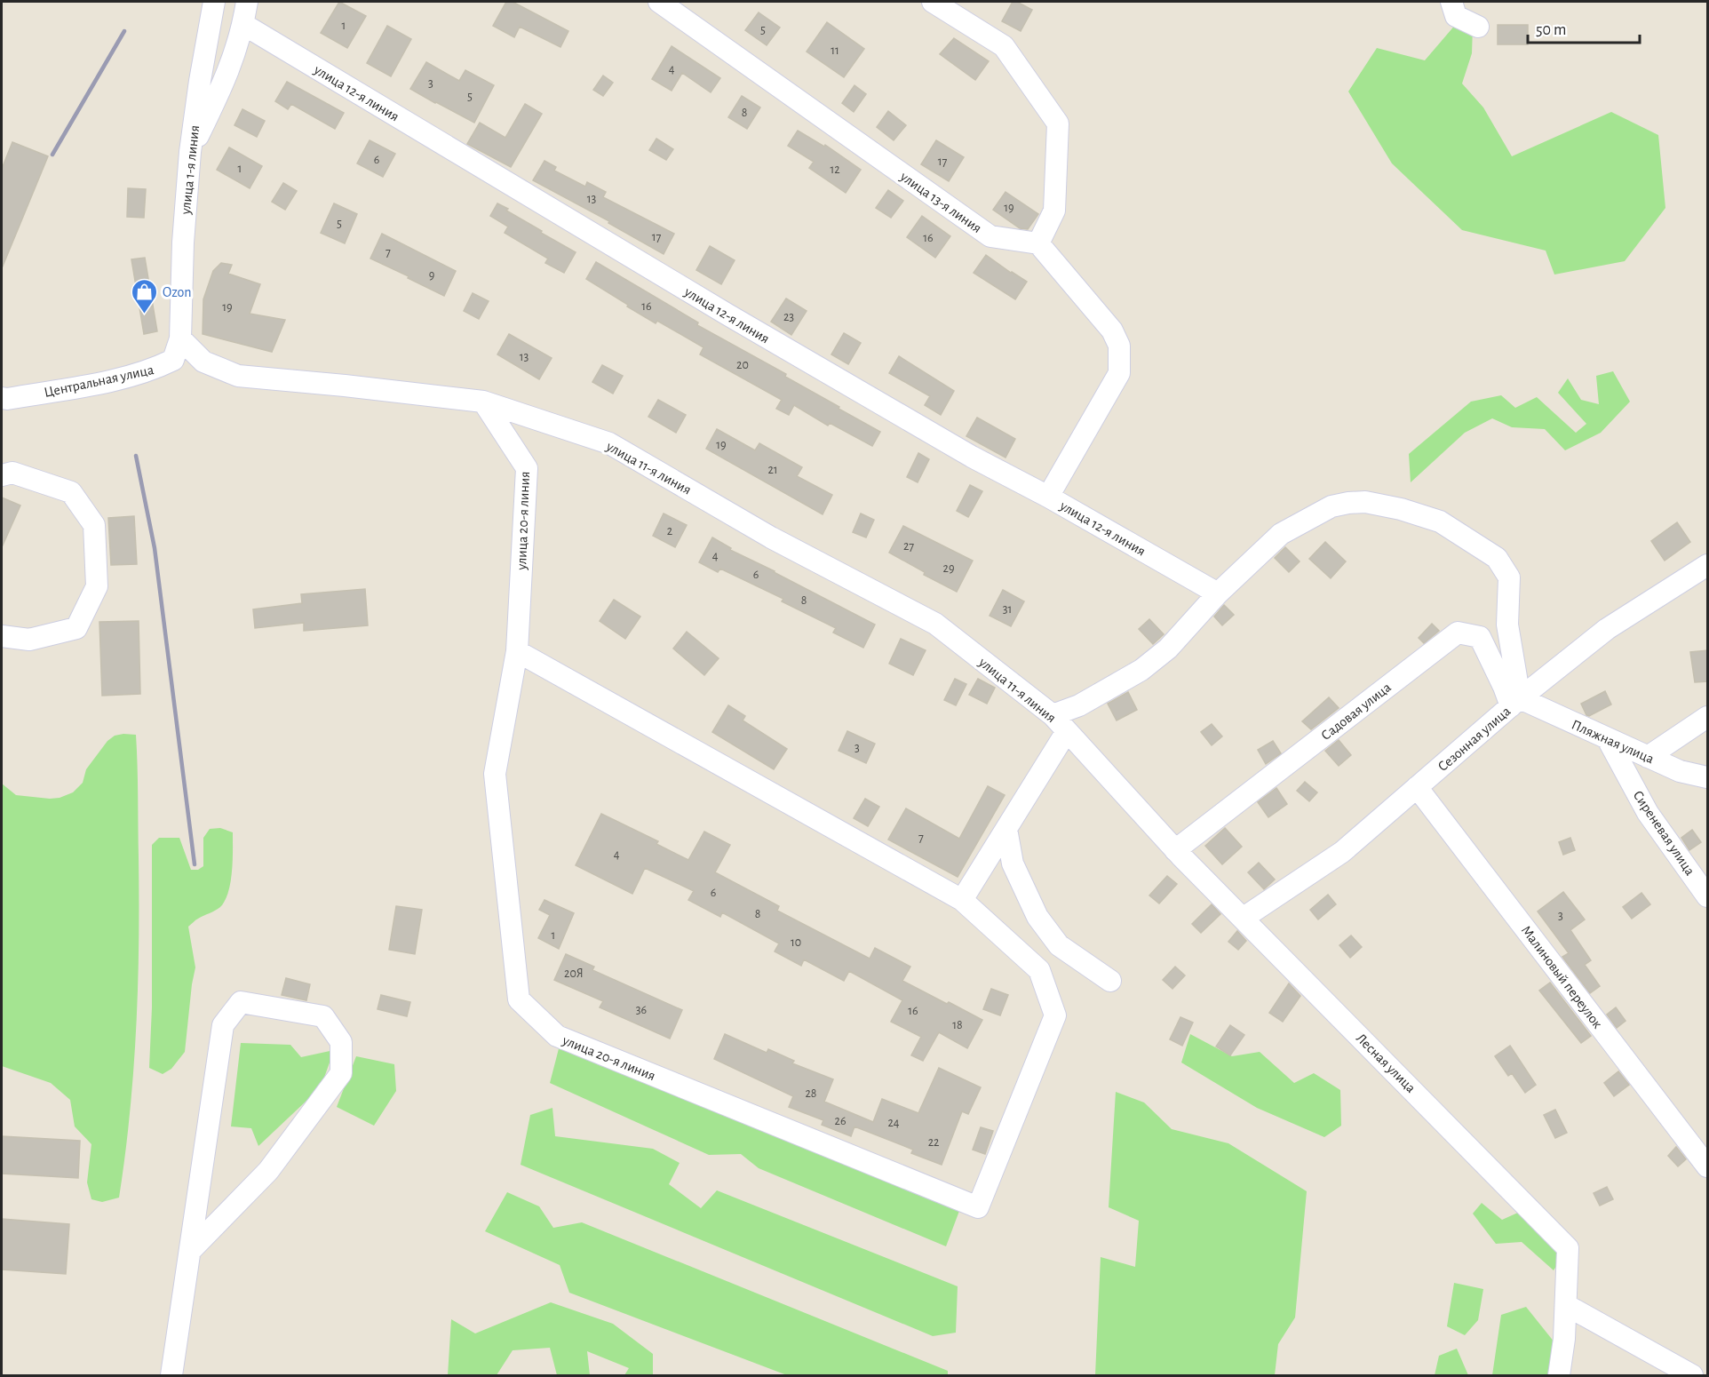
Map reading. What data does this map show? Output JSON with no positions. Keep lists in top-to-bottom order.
{
  "streets": {
    "street": [
      "улица 12-я линия",
      "улица 1-я линия",
      "улица 13-я линия",
      "Центральная улица",
      "улица 11-я линия",
      "улица 20-я линия",
      "Садовая улица",
      "Сезонная улица",
      "Пляжная улица",
      "Сиреневая улица",
      "Малиновый переулок",
      "Лесная улица"
    ]
  },
  "crossings": [
    ["улица 1-я линия", "Центральная улица"],
    ["улица 1-я линия", "улица 11-я линия"],
    ["Центральная улица", "улица 11-я линия"],
    ["улица 11-я линия", "улица 20-я линия"],
    ["улица 11-я линия", "Лесная улица"],
    ["Садовая улица", "Сезонная улица"],
    ["Садовая улица", "Пляжная улица"],
    ["Садовая улица", "Лесная улица"],
    ["Сезонная улица", "Пляжная улица"],
    ["Сезонная улица", "Малиновый переулок"],
    ["Сезонная улица", "Лесная улица"],
    ["Пляжная улица", "Сиреневая улица"]
  ],
  "places": {
    "shop": ["Ozon"]
  },
  "house_numbers": [
    "1",
    "5",
    "11",
    "4",
    "3",
    "5",
    "8",
    "6",
    "17",
    "1",
    "12",
    "13",
    "19",
    "5",
    "17",
    "16",
    "7",
    "9",
    "16",
    "19",
    "23",
    "13",
    "20",
    "19",
    "21",
    "2",
    "27",
    "4",
    "29",
    "6",
    "8",
    "31",
    "3",
    "7",
    "4",
    "6",
    "8",
    "3",
    "1",
    "10",
    "20Я",
    "36",
    "16",
    "18",
    "28",
    "26",
    "24",
    "22"
  ],
  "scale_bar": "50 m"
}
